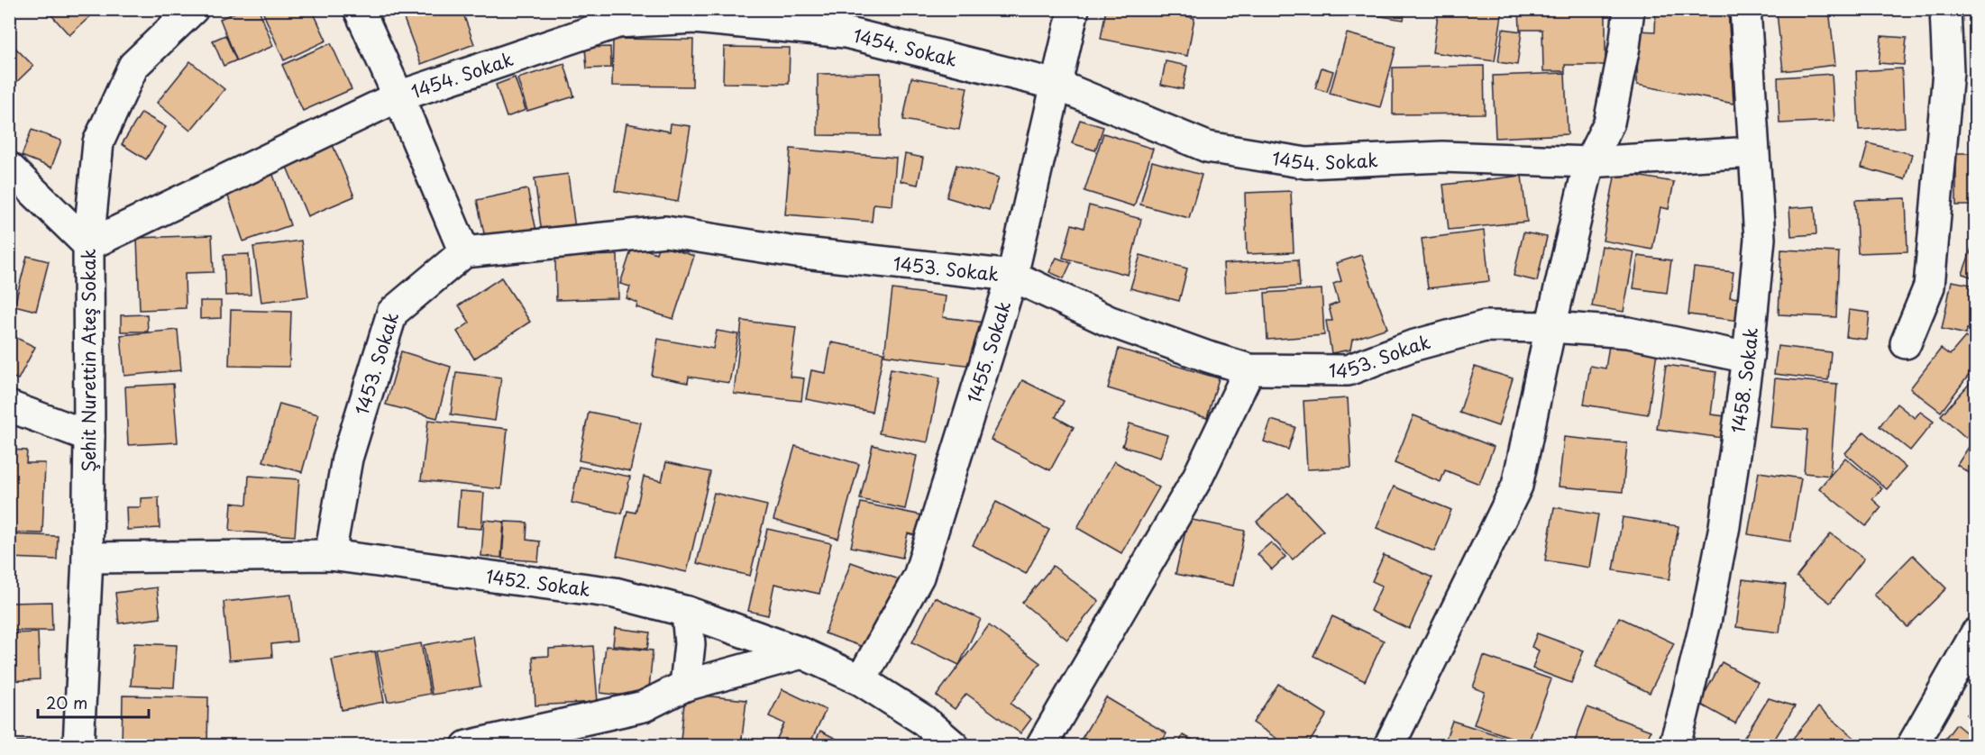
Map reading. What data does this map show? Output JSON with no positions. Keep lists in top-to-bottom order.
{
  "streets": {
    "street": [
      "1454. Sokak",
      "1453. Sokak",
      "1455. Sokak",
      "Şehit Nurettin Ateş Sokak",
      "1458. Sokak",
      "1452. Sokak"
    ]
  },
  "crossings": [
    ["1454. Sokak", "1455. Sokak"],
    ["1454. Sokak", "Şehit Nurettin Ateş Sokak"],
    ["1454. Sokak", "1458. Sokak"],
    ["1453. Sokak", "1455. Sokak"],
    ["1453. Sokak", "1458. Sokak"],
    ["1453. Sokak", "1452. Sokak"],
    ["1455. Sokak", "1452. Sokak"],
    ["Şehit Nurettin Ateş Sokak", "1452. Sokak"]
  ],
  "scale_bar": "20 m"
}
